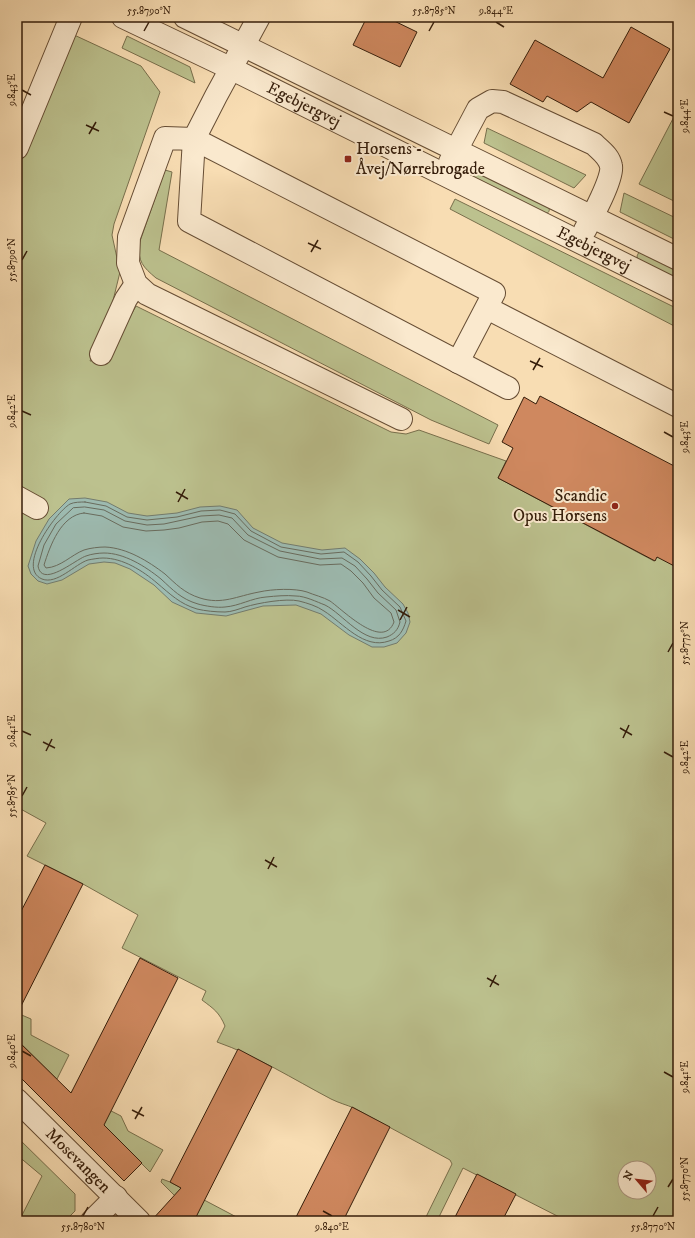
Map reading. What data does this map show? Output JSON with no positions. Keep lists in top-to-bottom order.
{
  "streets": {
    "street": ["Egebjergvej", "Mosevangen"]
  },
  "places": {
    "transit": ["Horsens - Åvej/Nørrebrogade"],
    "other": ["Scandic Opus Horsens"]
  },
  "north": "top left",
  "coordinates": [
    "55.8790°N",
    "55.8785°N",
    "9.844°E",
    "9.843°E",
    "9.842°E",
    "55.8775°N",
    "9.841°E",
    "9.840°E",
    "55.8770°N",
    "55.8780°N"
  ]
}
